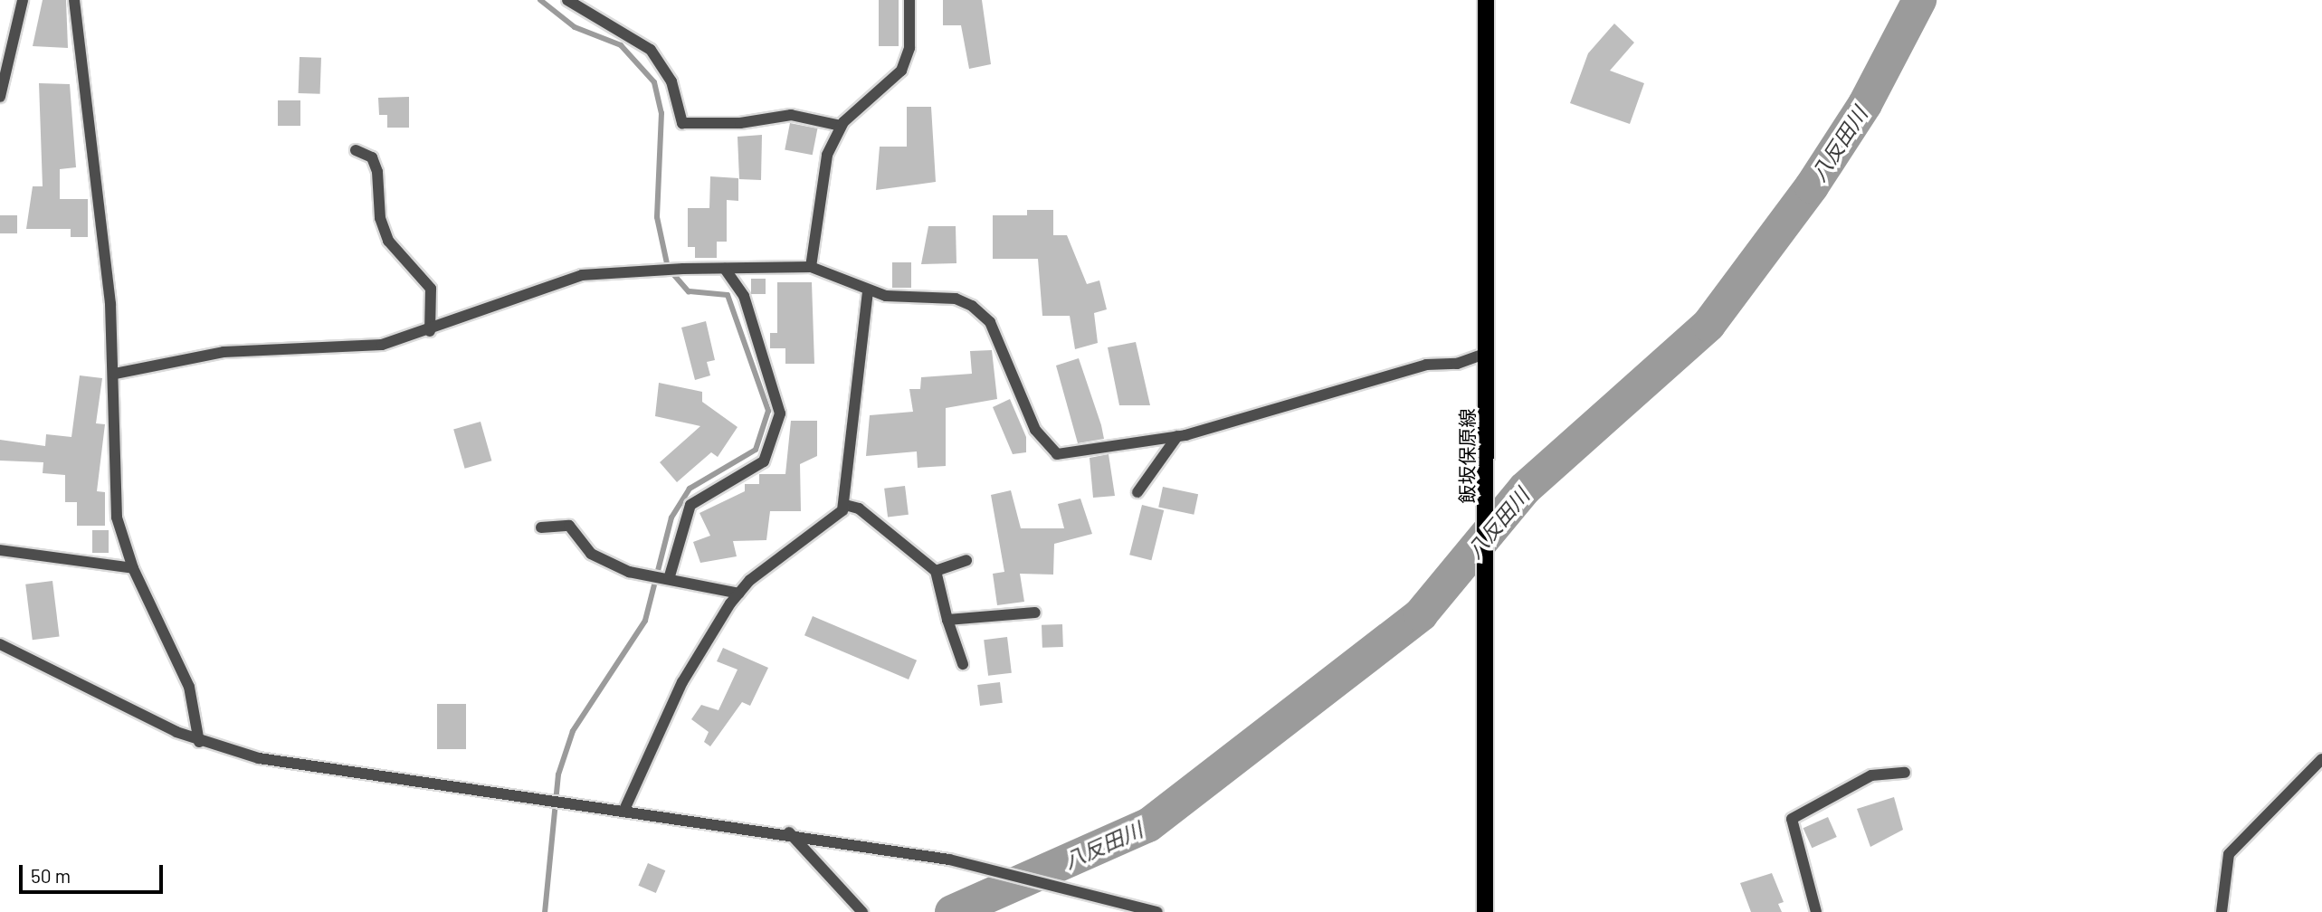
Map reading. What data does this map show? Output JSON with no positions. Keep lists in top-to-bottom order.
{
  "streets": {
    "main road": ["飯坂保原線"]
  },
  "water": ["八反田川"],
  "scale_bar": "50 m"
}
